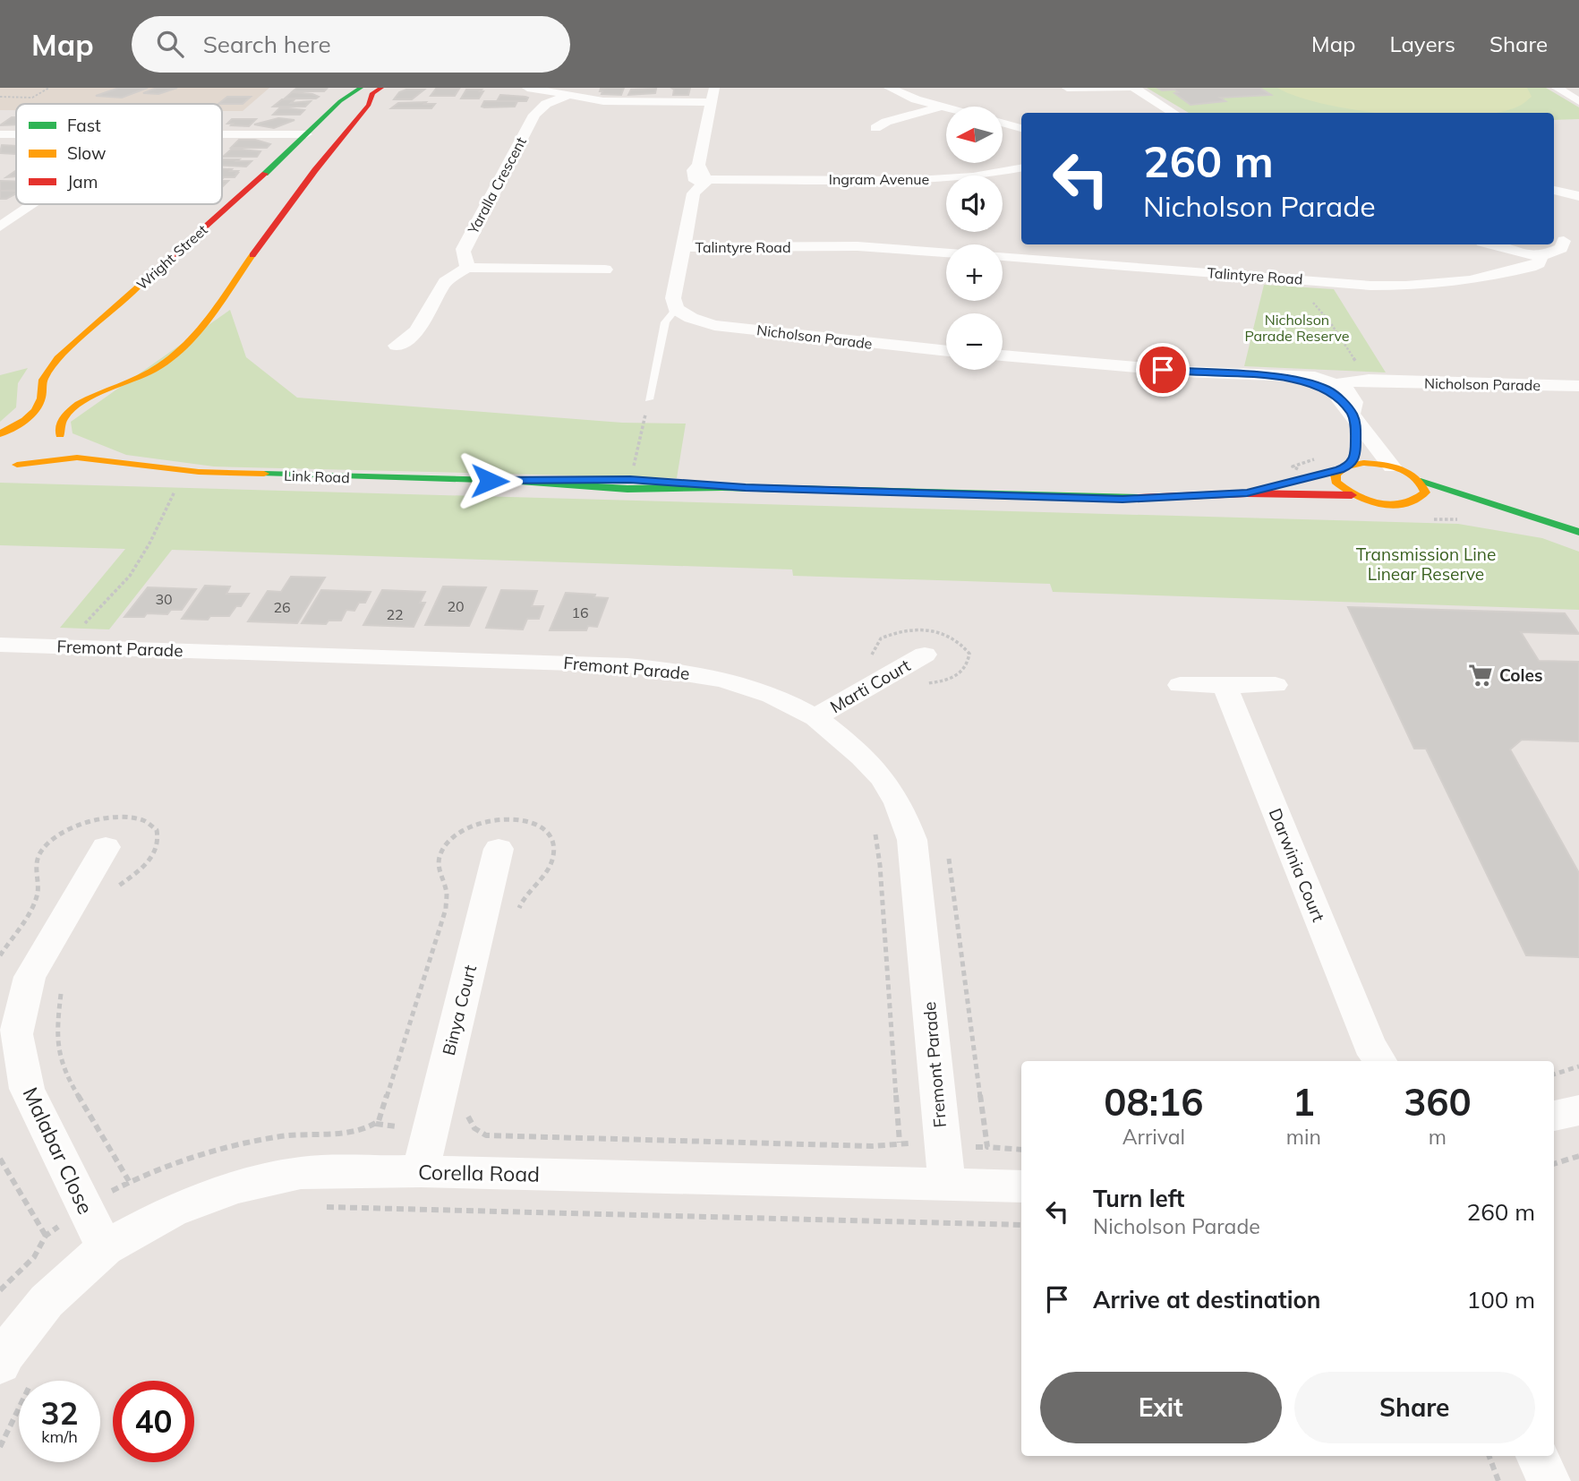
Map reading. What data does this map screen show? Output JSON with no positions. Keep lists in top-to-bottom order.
{
  "streets": {
    "street": [
      "Ingram Avenue",
      "Yaralla Crescent",
      "Talintyre Road",
      "Wright Street",
      "Nicholson Parade",
      "Link Road",
      "Fremont Parade",
      "Marti Court",
      "Darwinia Court",
      "Binya Court",
      "Malabar Close",
      "Corella Road"
    ]
  },
  "crossings": [
    ["Wright Street", "Link Road"],
    ["Fremont Parade", "Marti Court"],
    ["Fremont Parade", "Corella Road"],
    ["Binya Court", "Corella Road"],
    ["Malabar Close", "Corella Road"]
  ],
  "parks": ["Nicholson Parade Reserve", "Transmission Line Linear Reserve"],
  "places": {
    "supermarket": ["Coles"]
  },
  "house_numbers": [
    "30",
    "20",
    "26",
    "16",
    "22"
  ],
  "legend": ["Fast", "Slow", "Jam"],
  "north": "left",
  "page": {
    "header": "Map",
    "search": "Search here",
    "nav": ["Map", "Layers", "Share"],
    "map_buttons": ["+", "−"],
    "turn": ["260 m", "Nicholson Parade"],
    "eta": [
      "08:16",
      "Arrival",
      "1",
      "min",
      "360",
      "m"
    ],
    "list": [
      {
        "name": "Turn left",
        "note": "Nicholson Parade",
        "value": "260 m"
      },
      {
        "name": "Arrive at destination",
        "value": "100 m"
      }
    ],
    "buttons": ["Exit", "Share"],
    "speed": "32 km/h",
    "limit": "40"
  }
}
